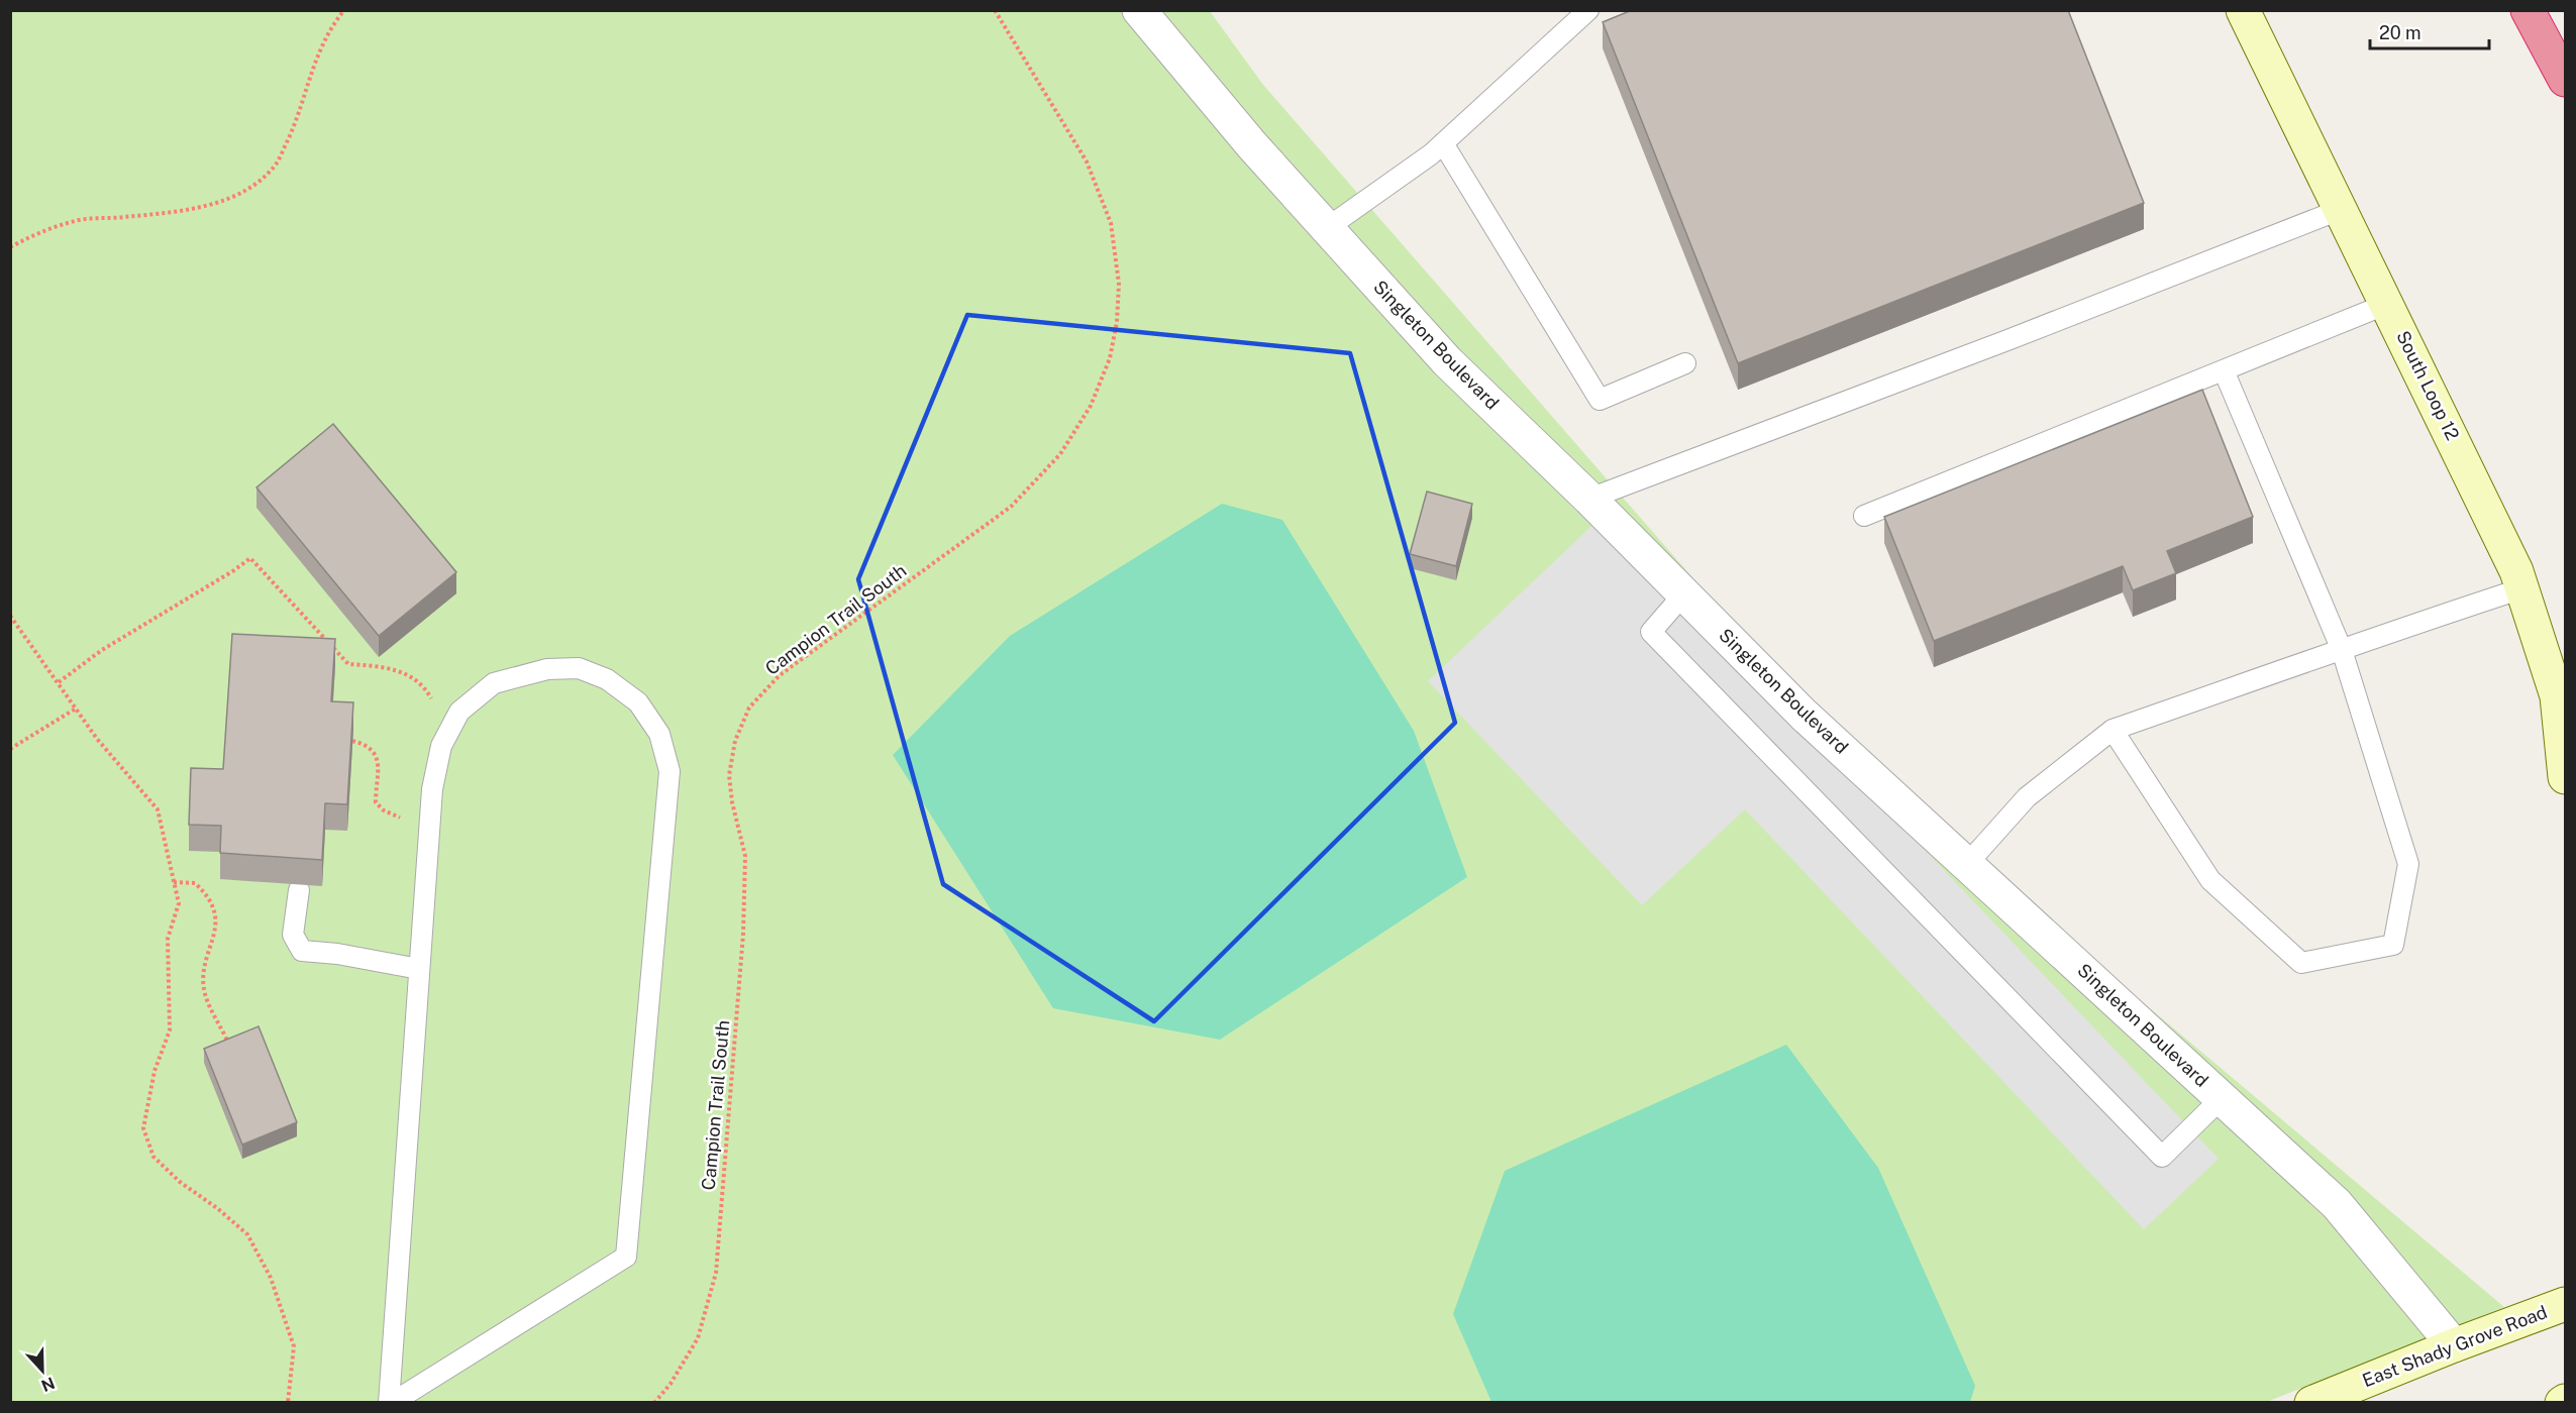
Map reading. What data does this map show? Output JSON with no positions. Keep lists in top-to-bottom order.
{
  "streets": {
    "main road": ["South Loop 12", "East Shady Grove Road"],
    "street": ["Singleton Boulevard"],
    "path": ["Campion Trail South"]
  },
  "crossings": [
    ["Singleton Boulevard", "East Shady Grove Road"]
  ],
  "scale_bar": "20 m",
  "north": "bottom"
}
